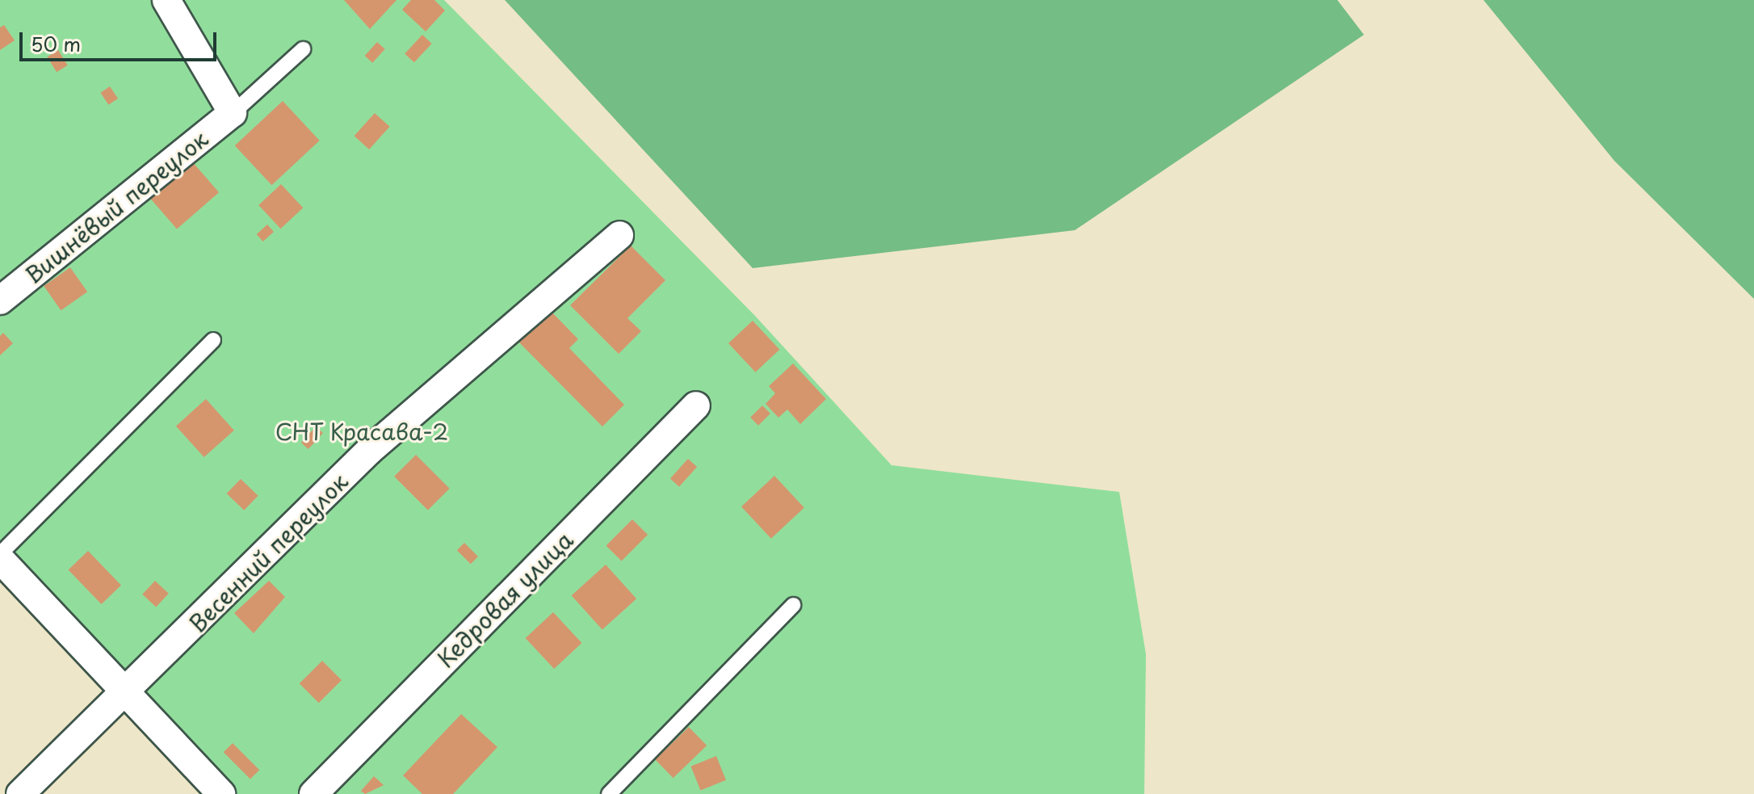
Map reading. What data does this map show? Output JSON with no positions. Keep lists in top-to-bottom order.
{
  "streets": {
    "street": ["Вишнёвый переулок", "Весенний переулок", "Кедровая улица"]
  },
  "parks": ["СНТ Красава-2"],
  "scale_bar": "50 m"
}
